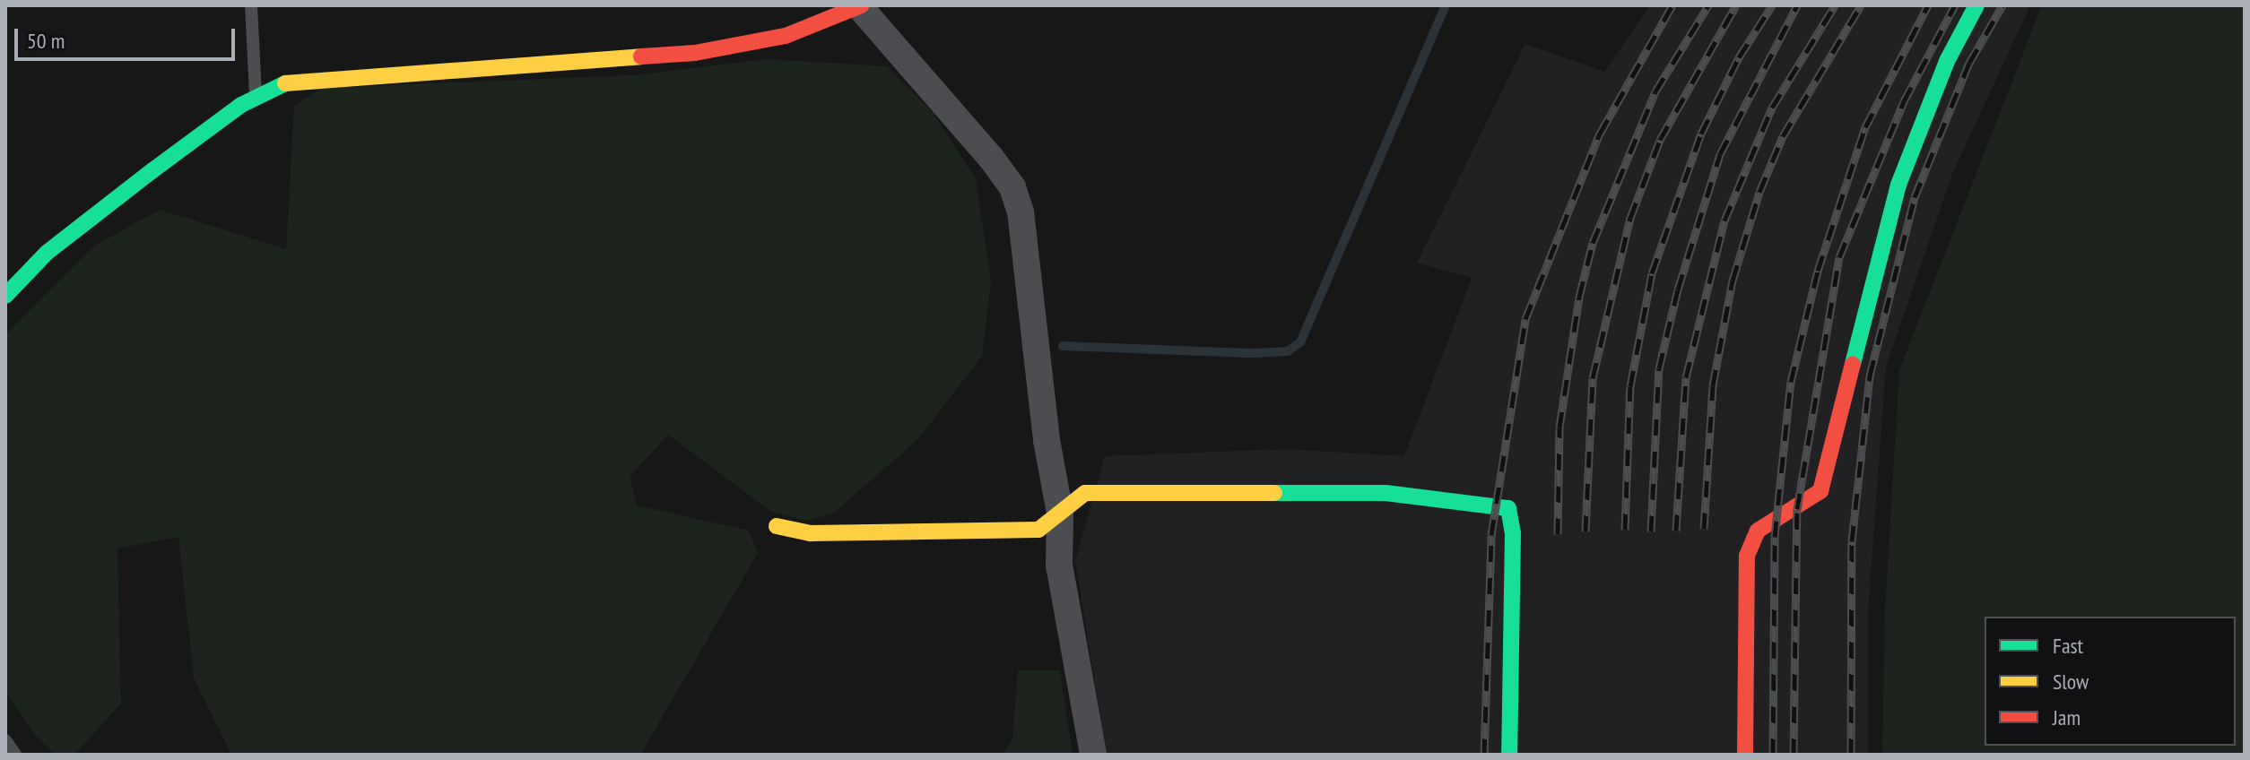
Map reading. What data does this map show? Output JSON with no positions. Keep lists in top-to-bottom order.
{
  "legend": ["Fast", "Slow", "Jam"],
  "scale_bar": "50 m"
}
